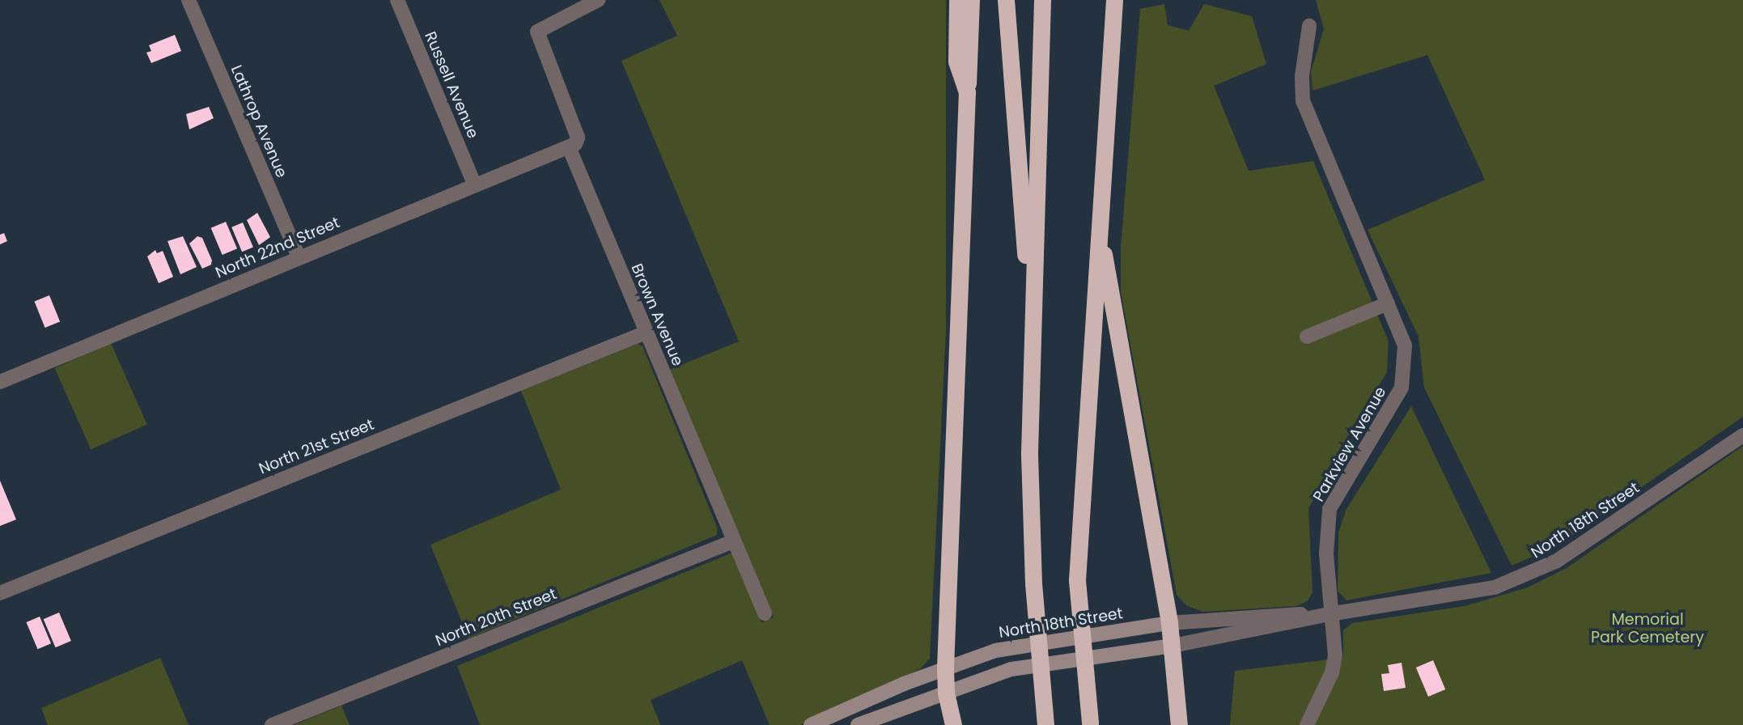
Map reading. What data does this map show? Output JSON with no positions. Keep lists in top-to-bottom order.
{
  "streets": {
    "main road": ["North 18th Street"],
    "street": [
      "Russell Avenue",
      "Lathrop Avenue",
      "North 22nd Street",
      "Brown Avenue",
      "Parkview Avenue",
      "North 21st Street",
      "North 20th Street"
    ]
  },
  "crossings": [
    ["Russell Avenue", "North 22nd Street"],
    ["Lathrop Avenue", "North 22nd Street"],
    ["North 22nd Street", "Brown Avenue"],
    ["Brown Avenue", "North 21st Street"],
    ["Brown Avenue", "North 20th Street"],
    ["Parkview Avenue", "North 18th Street"]
  ],
  "parks": ["Memorial Park Cemetery"]
}
